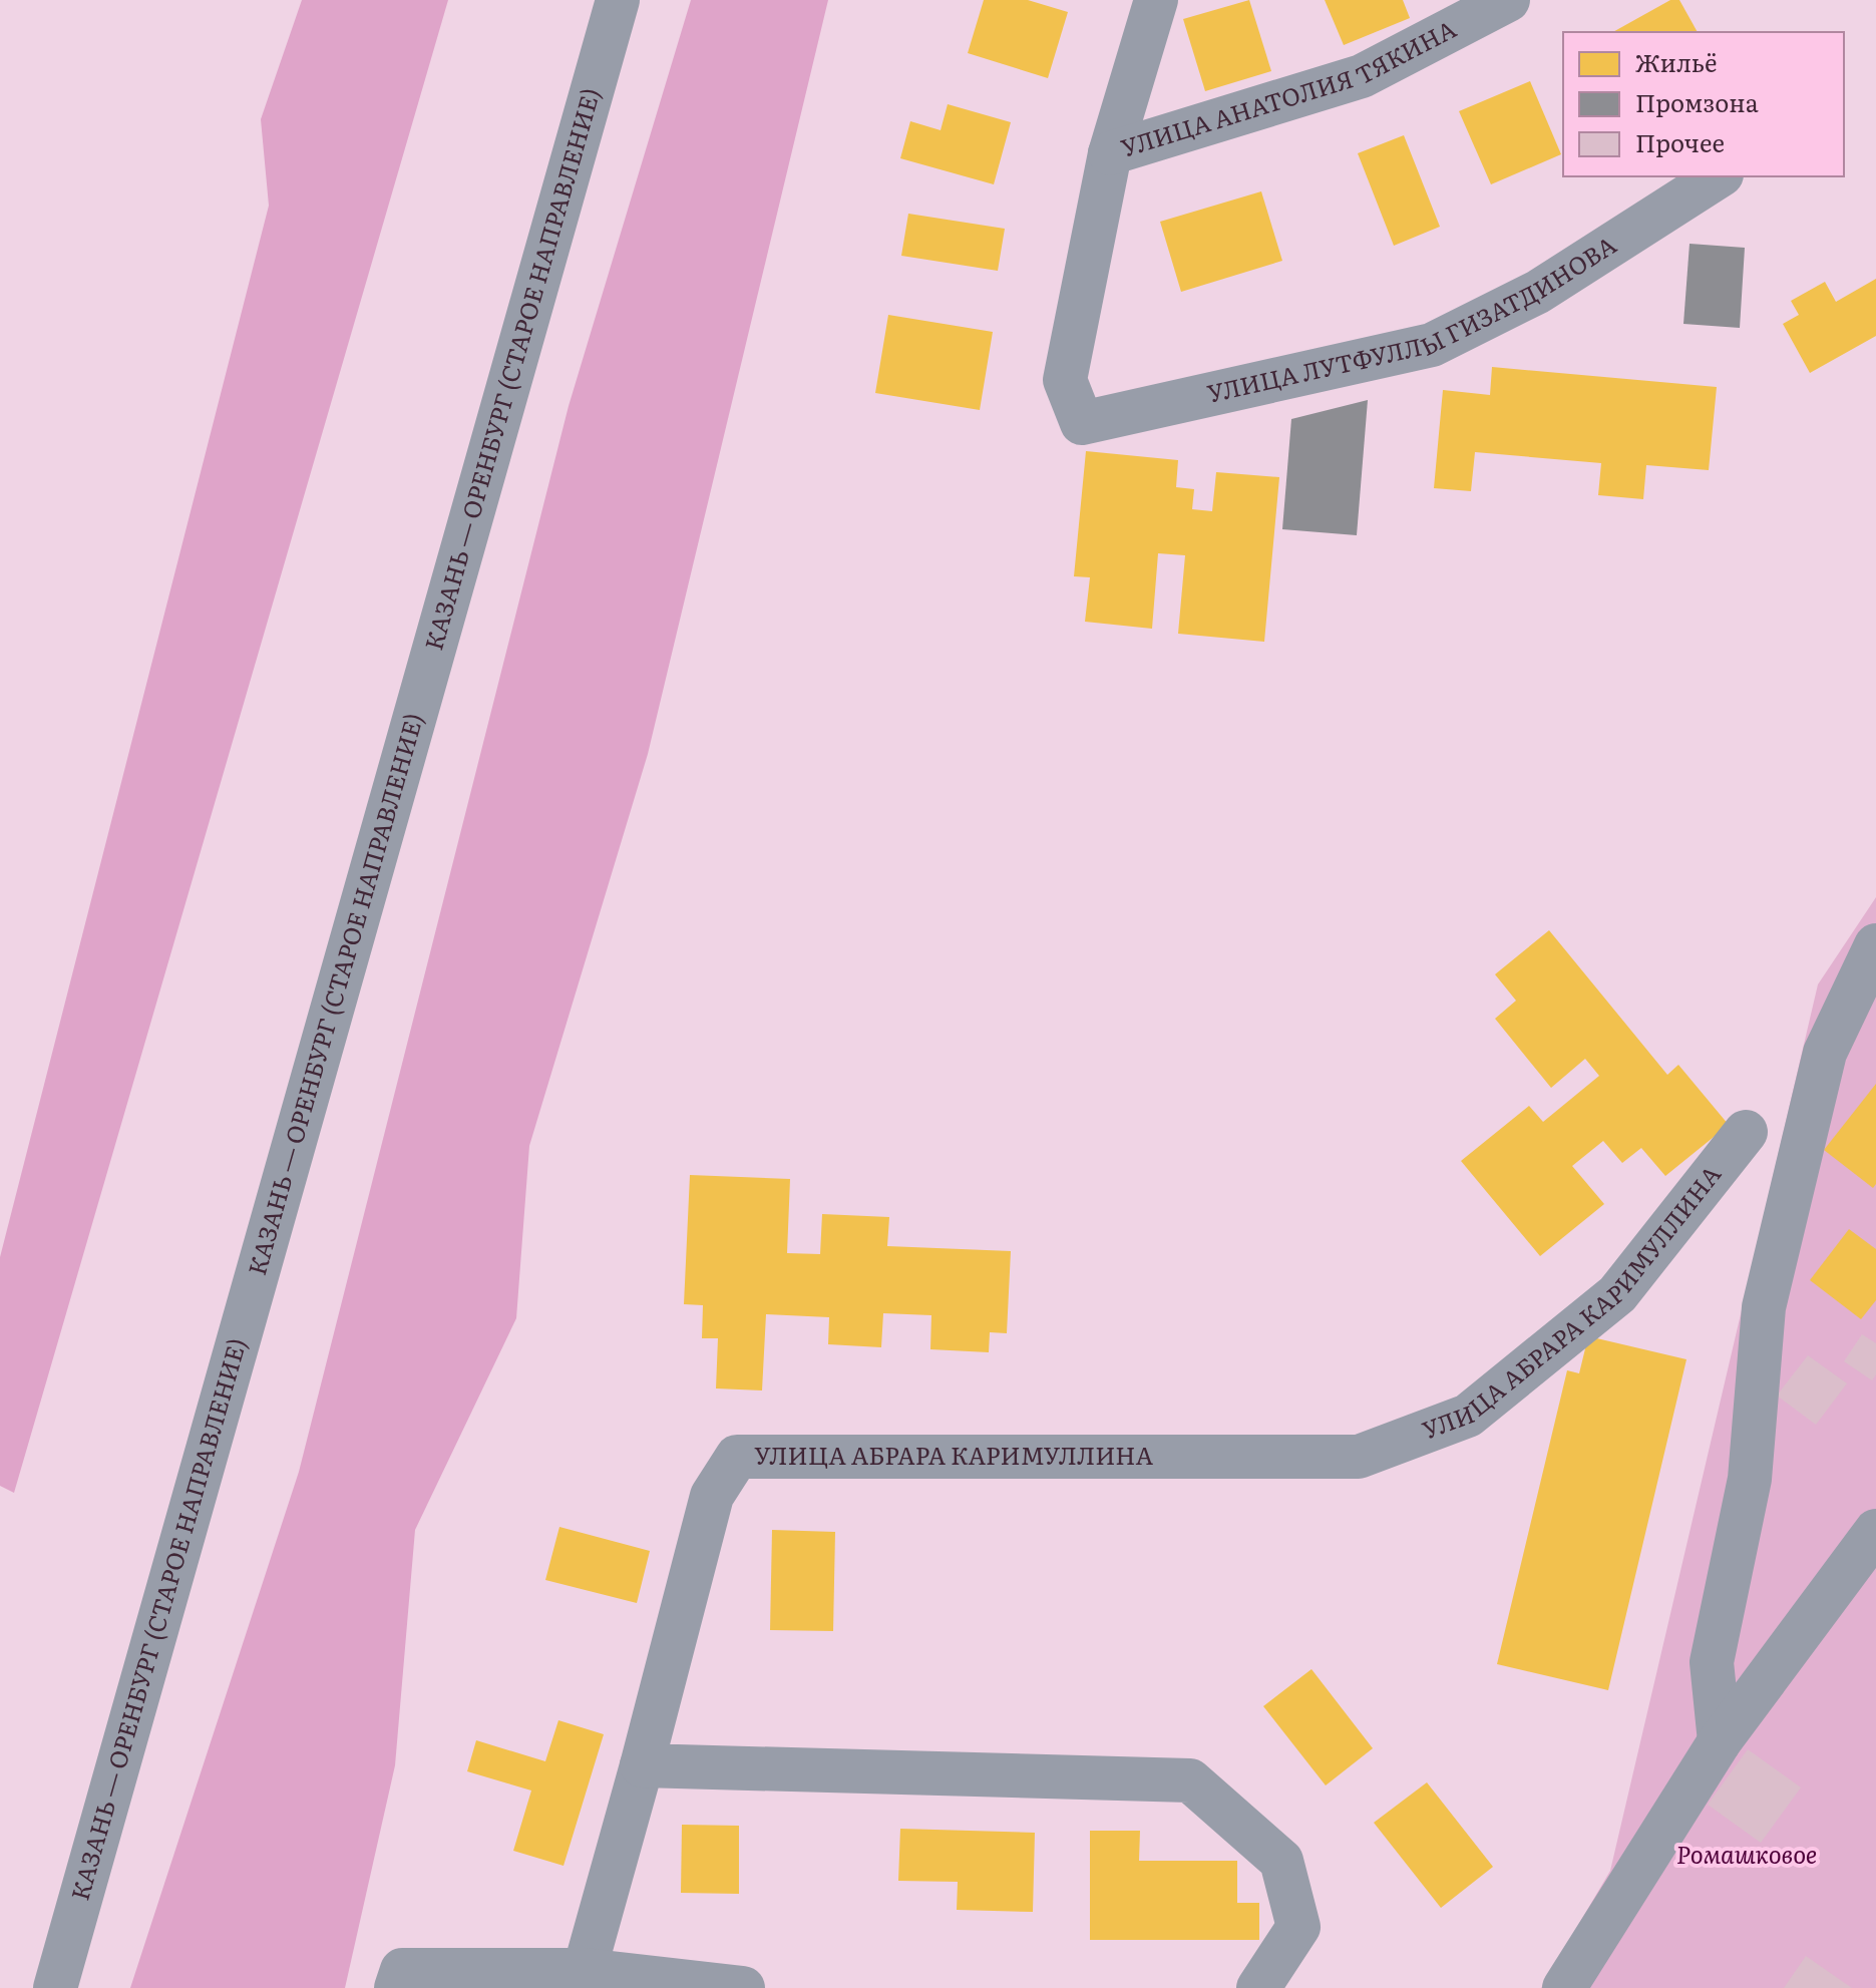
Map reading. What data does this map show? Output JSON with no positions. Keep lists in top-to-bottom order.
{
  "streets": {
    "street": [
      "УЛИЦА АНАТОЛИЯ ТЯКИНА",
      "УЛИЦА ЛУТФУЛЛЫ ГИЗАТДИНОВА",
      "КАЗАНЬ — ОРЕНБУРГ (СТАРОЕ НАПРАВЛЕНИЕ)",
      "УЛИЦА АБРАРА КАРИМУЛЛИНА"
    ]
  },
  "crossings": [
    ["УЛИЦА АНАТОЛИЯ ТЯКИНА", "УЛИЦА ЛУТФУЛЛЫ ГИЗАТДИНОВА"]
  ],
  "parks": ["Ромашковое"],
  "legend": ["Жильё", "Промзона", "Прочее"]
}
